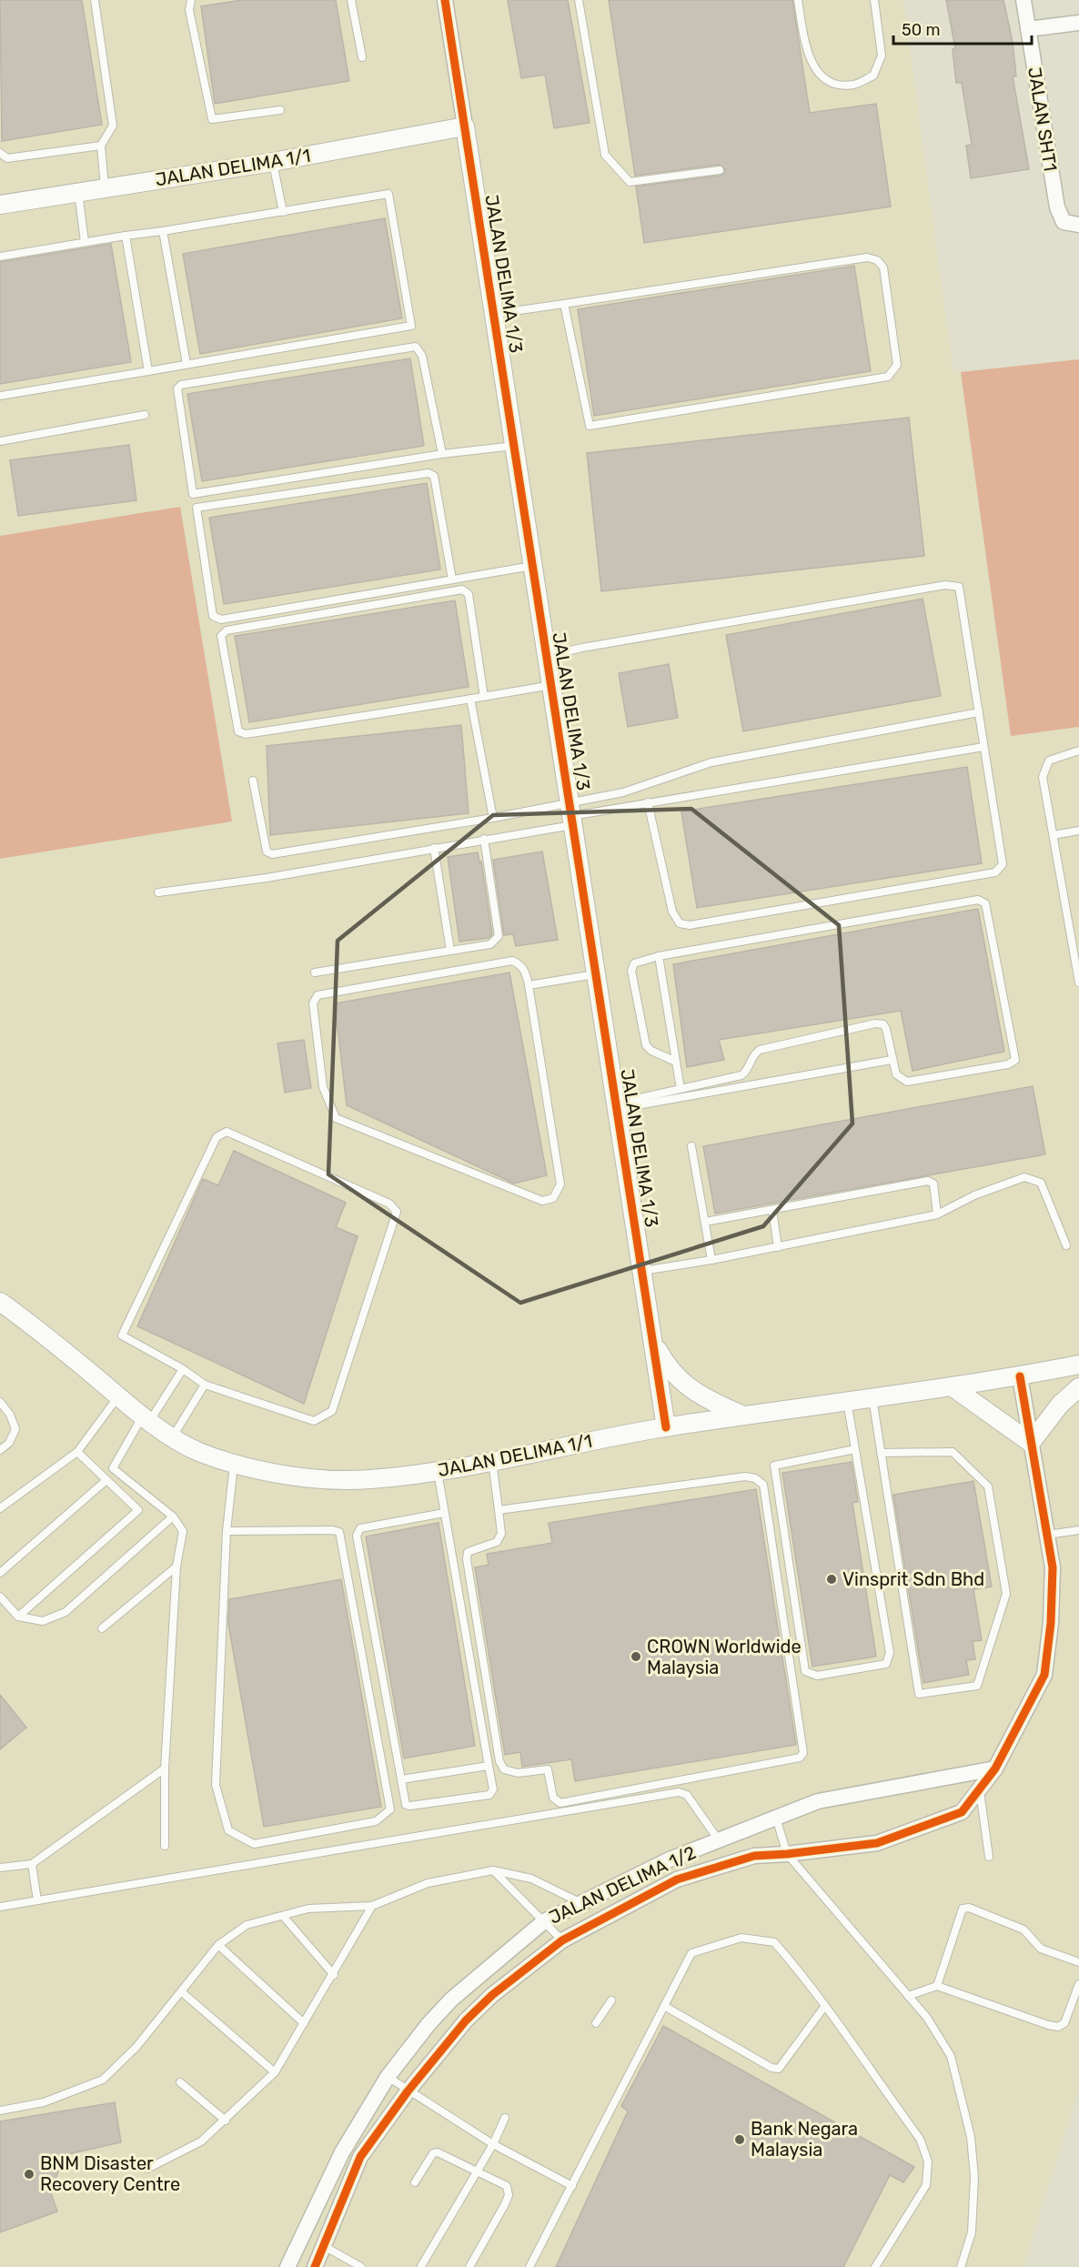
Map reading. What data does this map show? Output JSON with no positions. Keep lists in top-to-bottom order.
{
  "streets": {
    "street": [
      "JALAN SHT1",
      "JALAN DELIMA 1/1",
      "JALAN DELIMA 1/3",
      "JALAN DELIMA 1/2"
    ]
  },
  "crossings": [
    ["JALAN DELIMA 1/1", "JALAN DELIMA 1/3"],
    ["JALAN DELIMA 1/1", "JALAN DELIMA 1/2"]
  ],
  "places": [
    "Vinsprit Sdn Bhd",
    "CROWN Worldwide Malaysia",
    "Bank Negara Malaysia",
    "BNM Disaster Recovery Centre"
  ],
  "scale_bar": "50 m"
}
